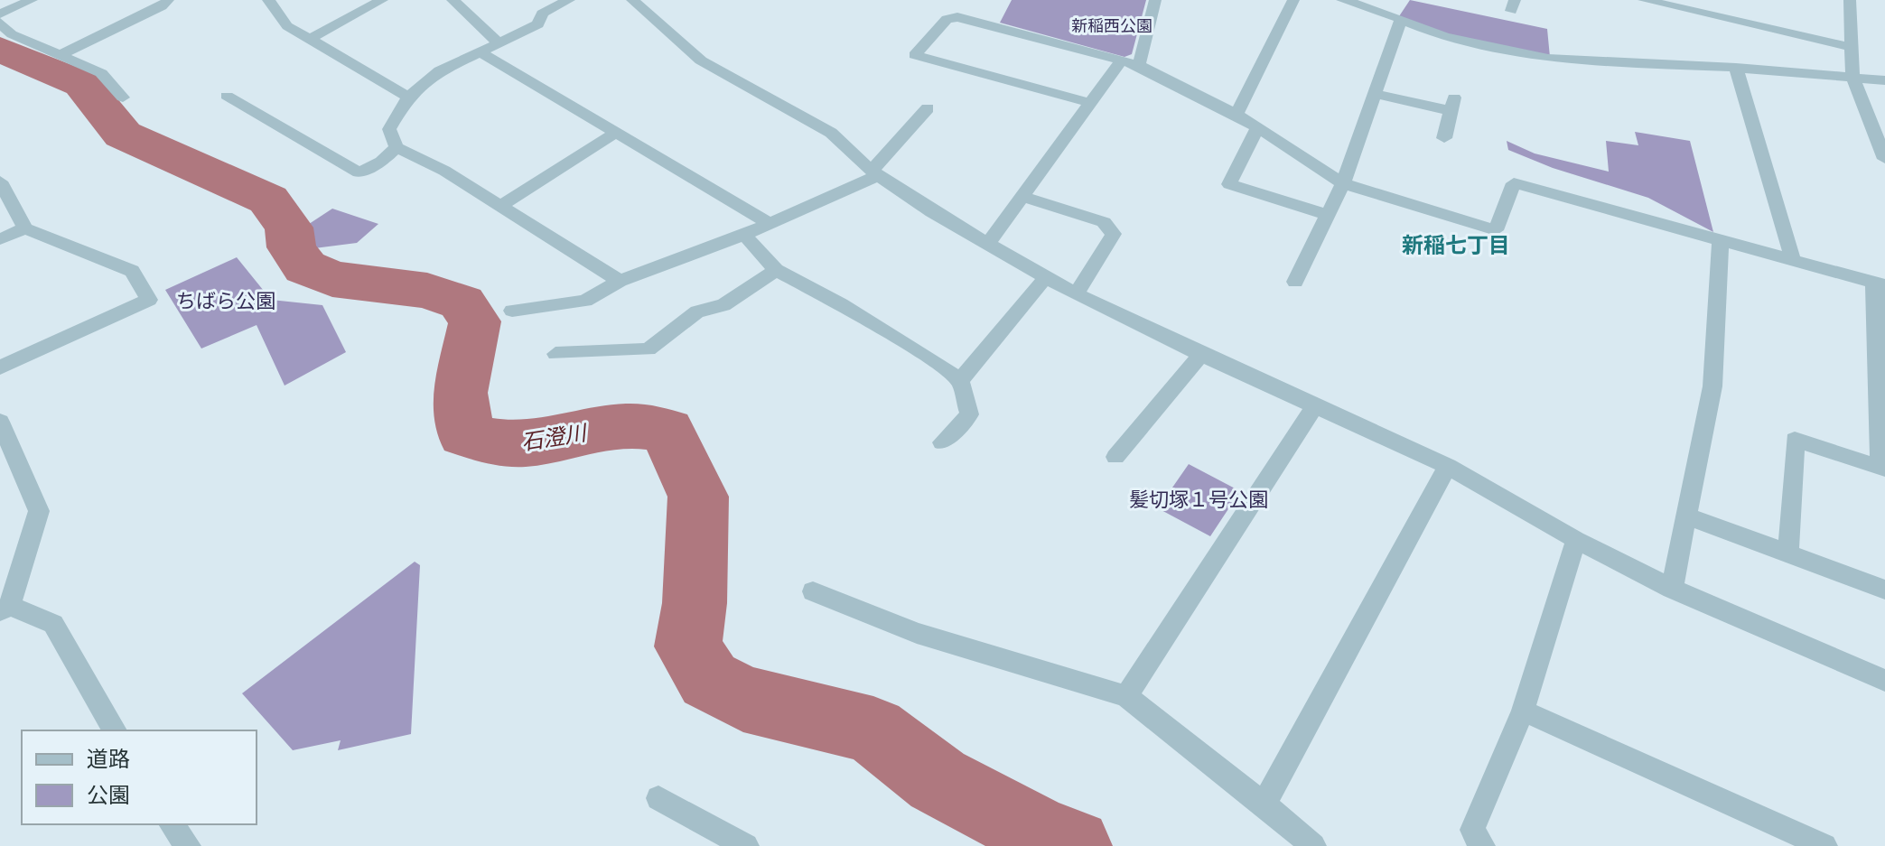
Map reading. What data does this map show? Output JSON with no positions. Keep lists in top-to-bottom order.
{
  "districts": ["新稲七丁目"],
  "water": ["石澄川"],
  "parks": ["新稲西公園", "ちばら公園", "髪切塚１号公園"],
  "legend": ["道路", "公園"]
}
